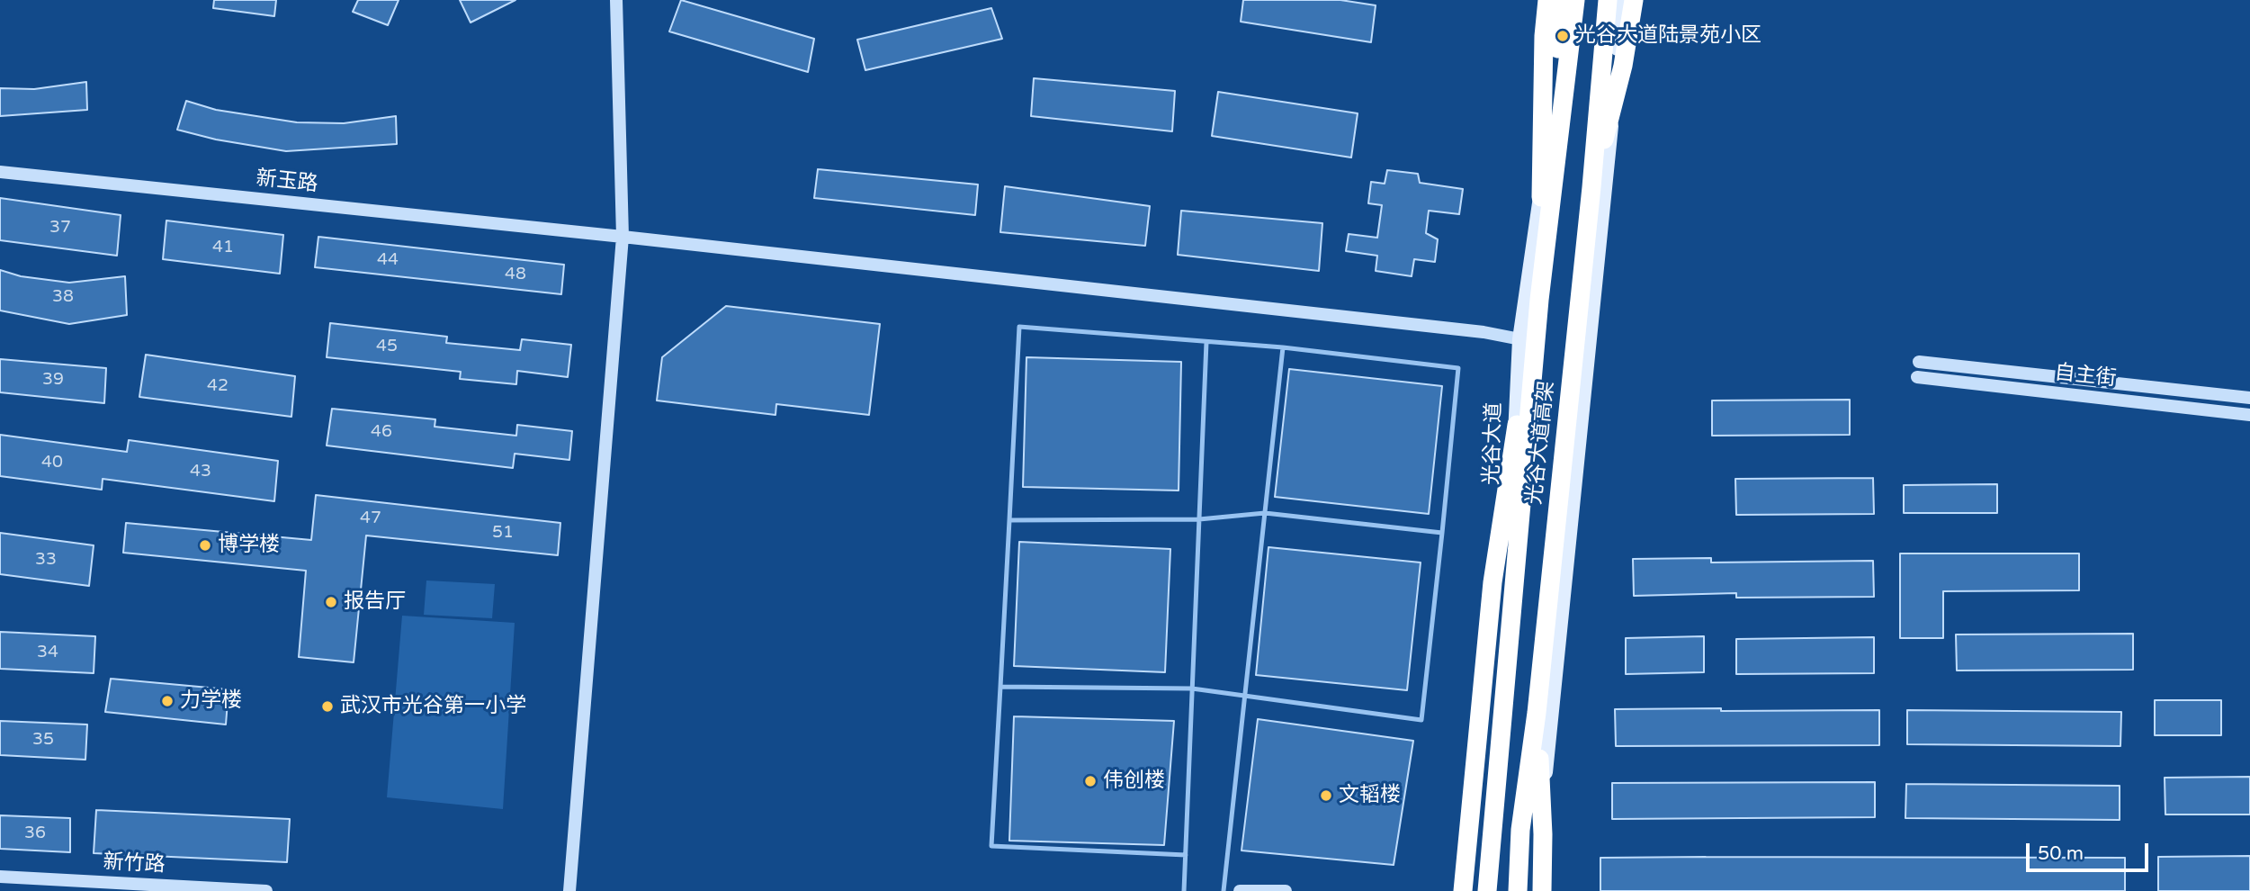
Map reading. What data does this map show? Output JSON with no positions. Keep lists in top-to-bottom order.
{
  "streets": {
    "highway": ["光谷大道高架"],
    "main road": ["光谷大道"],
    "street": ["新玉路", "自主街", "新竹路"]
  },
  "crossings": [
    ["新玉路", "光谷大道"]
  ],
  "places": [
    "光谷大道陆景苑小区",
    "博学楼",
    "报告厅",
    "力学楼",
    "武汉市光谷第一小学",
    "伟创楼",
    "文韬楼"
  ],
  "house_numbers": [
    "37",
    "41",
    "44",
    "48",
    "38",
    "45",
    "39",
    "42",
    "46",
    "40",
    "43",
    "47",
    "51",
    "33",
    "34",
    "35",
    "36"
  ],
  "scale_bar": "50 m"
}
